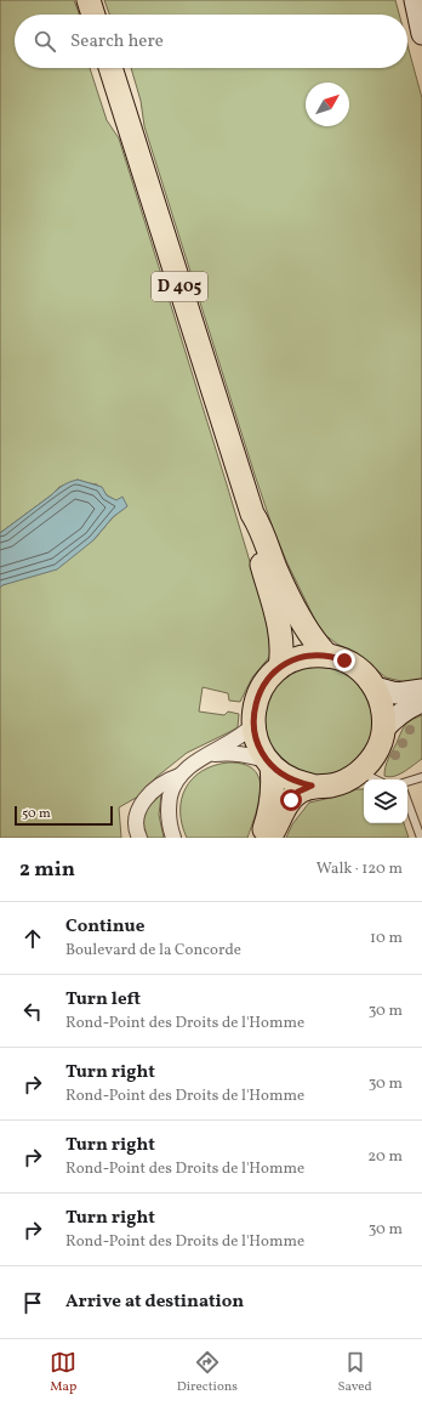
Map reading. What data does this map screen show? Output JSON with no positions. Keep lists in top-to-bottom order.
{
  "streets": {
    "main road": ["D 405"]
  },
  "scale_bar": "50 m",
  "north": "top right",
  "page": {
    "search": "Search here",
    "scale": "50 m",
    "heading": ["2 min", "Walk · 120 m"],
    "list": [
      ["Continue", "Boulevard de la Concorde", "10 m"],
      ["Turn left", "Rond-Point des Droits de l'Homme", "30 m"],
      ["Turn right", "Rond-Point des Droits de l'Homme", "30 m"],
      ["Turn right", "Rond-Point des Droits de l'Homme", "20 m"],
      ["Turn right", "Rond-Point des Droits de l'Homme", "30 m"],
      "Arrive at destination"
    ],
    "nav": ["Map", "Directions", "Saved"]
  }
}
